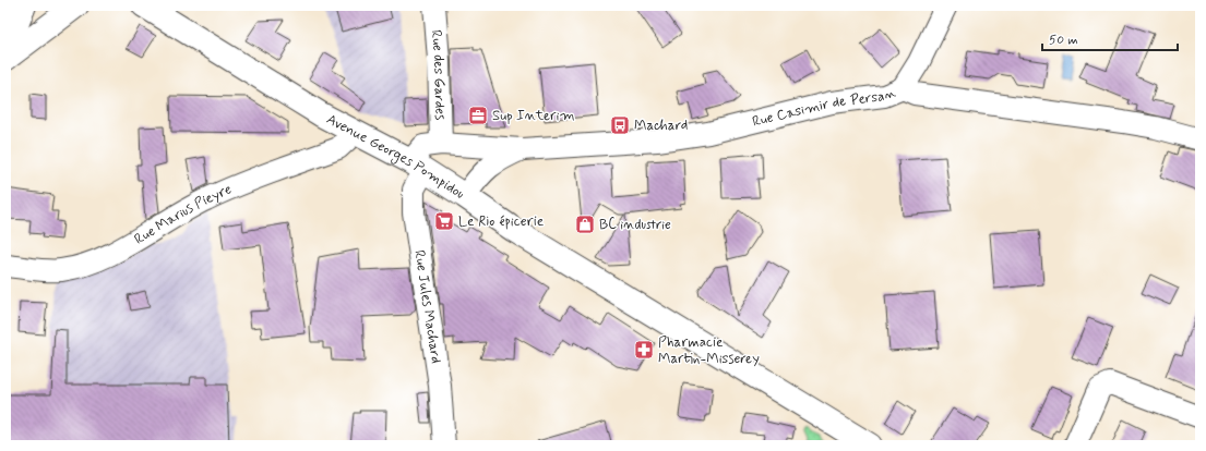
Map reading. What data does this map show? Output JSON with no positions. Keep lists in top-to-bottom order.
{
  "streets": {
    "main road": ["Avenue Georges Pompidou"],
    "street": [
      "Rue des Gardes",
      "Rue Casimir de Persan",
      "Rue Marius Pieyre",
      "Rue Jules Machard"
    ]
  },
  "crossings": [
    ["Rue des Gardes", "Rue Casimir de Persan"],
    ["Rue Casimir de Persan", "Avenue Georges Pompidou"],
    ["Rue Casimir de Persan", "Rue Jules Machard"],
    ["Avenue Georges Pompidou", "Rue Marius Pieyre"],
    ["Avenue Georges Pompidou", "Rue Jules Machard"]
  ],
  "places": {
    "office": ["Sup Interim"],
    "bus stop": ["Machard"],
    "supermarket": ["Le Rio épicerie"],
    "shop": ["BC industrie"],
    "pharmacy": ["Pharmacie Martin-Misserey"]
  },
  "scale_bar": "50 m"
}
